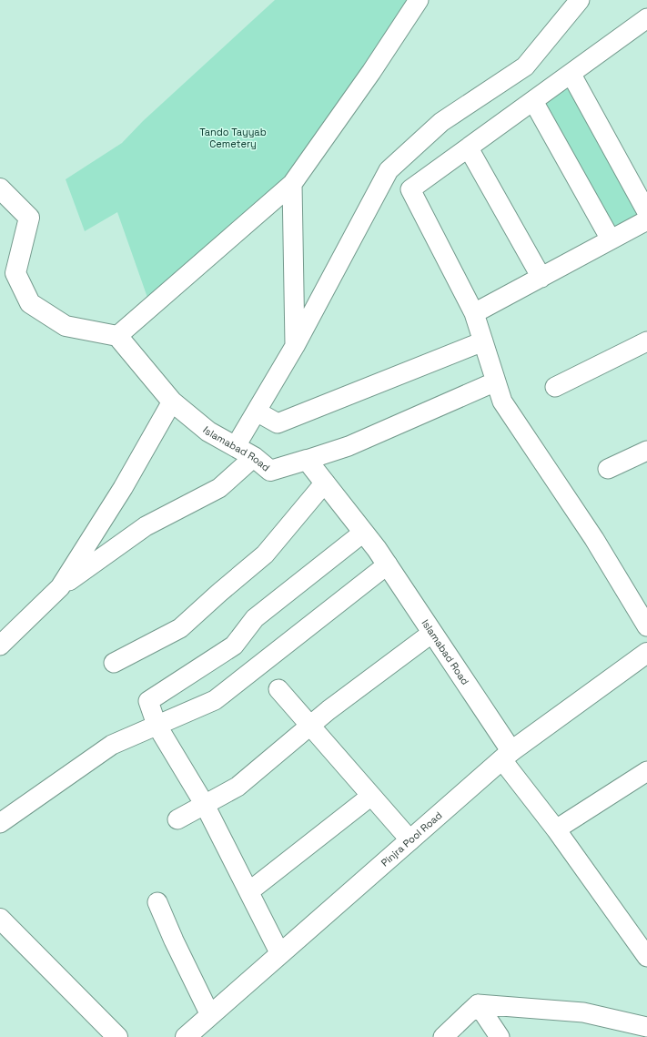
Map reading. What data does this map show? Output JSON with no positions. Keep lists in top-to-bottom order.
{
  "streets": {
    "street": ["Islamabad Road", "Pinjra Pool Road"]
  },
  "crossings": [
    ["Islamabad Road", "Pinjra Pool Road"]
  ],
  "parks": ["Tando Tayyab Cemetery"]
}
